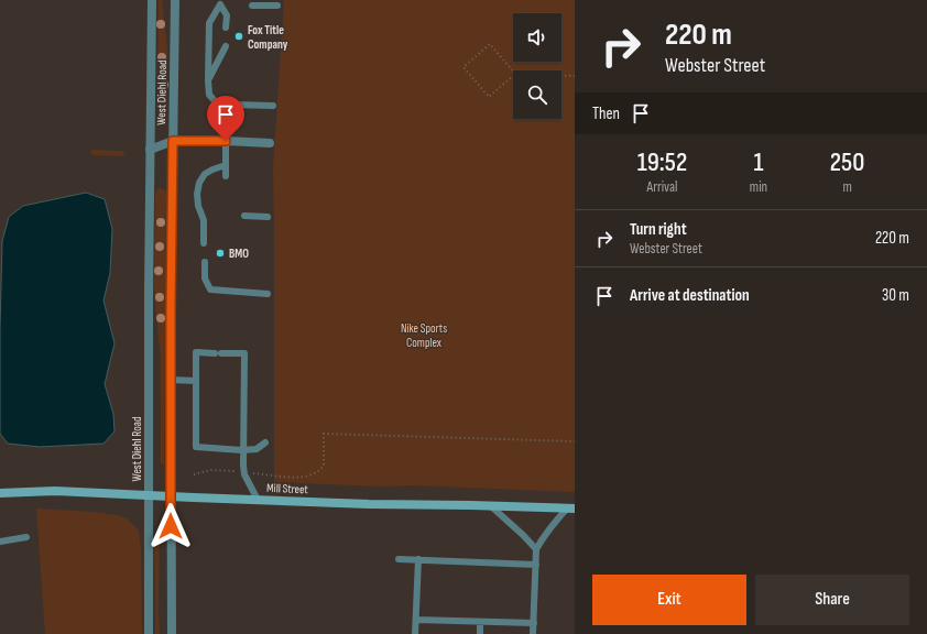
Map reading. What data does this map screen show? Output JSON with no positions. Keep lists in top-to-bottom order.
{
  "streets": {
    "main road": ["Mill Street"],
    "street": ["West Diehl Road"]
  },
  "crossings": [
    ["West Diehl Road", "Mill Street"]
  ],
  "parks": ["Nike Sports Complex"],
  "places": ["Fox Title Company", "BMO"],
  "page": {
    "turn": ["220 m", "Webster Street"],
    "then": "Then",
    "eta": [
      "19:52",
      "Arrival",
      "1",
      "min",
      "250",
      "m"
    ],
    "list": [
      {
        "name": "Turn right",
        "note": "Webster Street",
        "value": "220 m"
      },
      {
        "name": "Arrive at destination",
        "value": "30 m"
      }
    ],
    "buttons": ["Exit", "Share"]
  }
}
